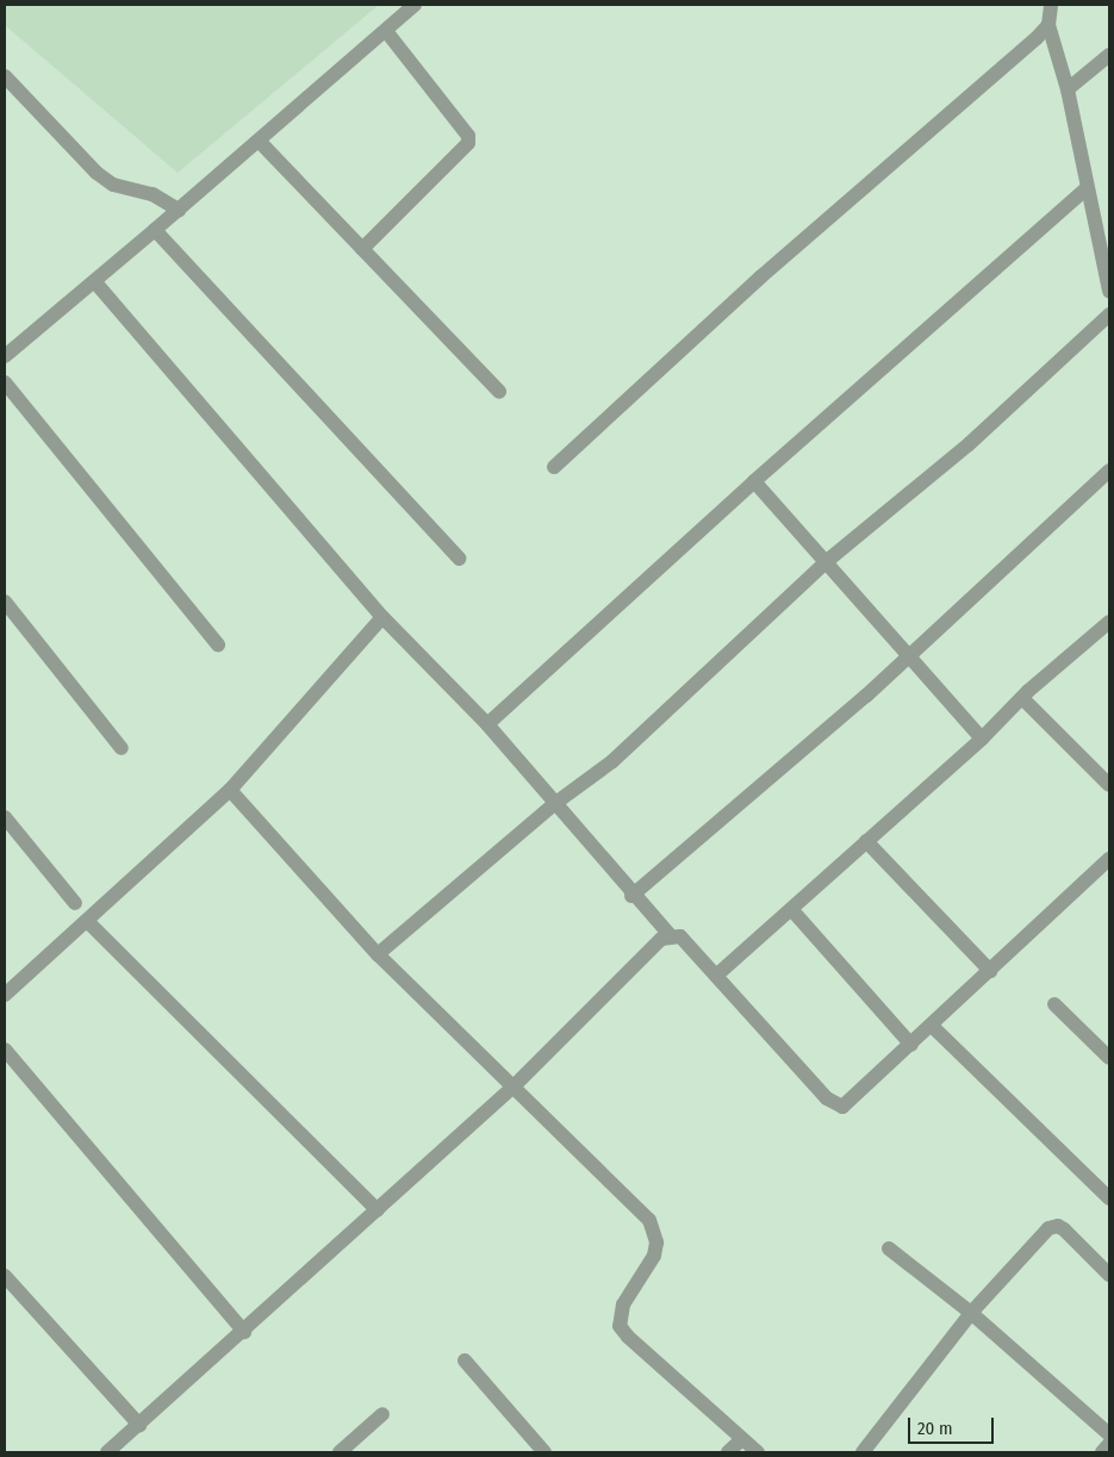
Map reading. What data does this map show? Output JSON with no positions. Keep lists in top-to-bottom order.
{
  "scale_bar": "20 m"
}
